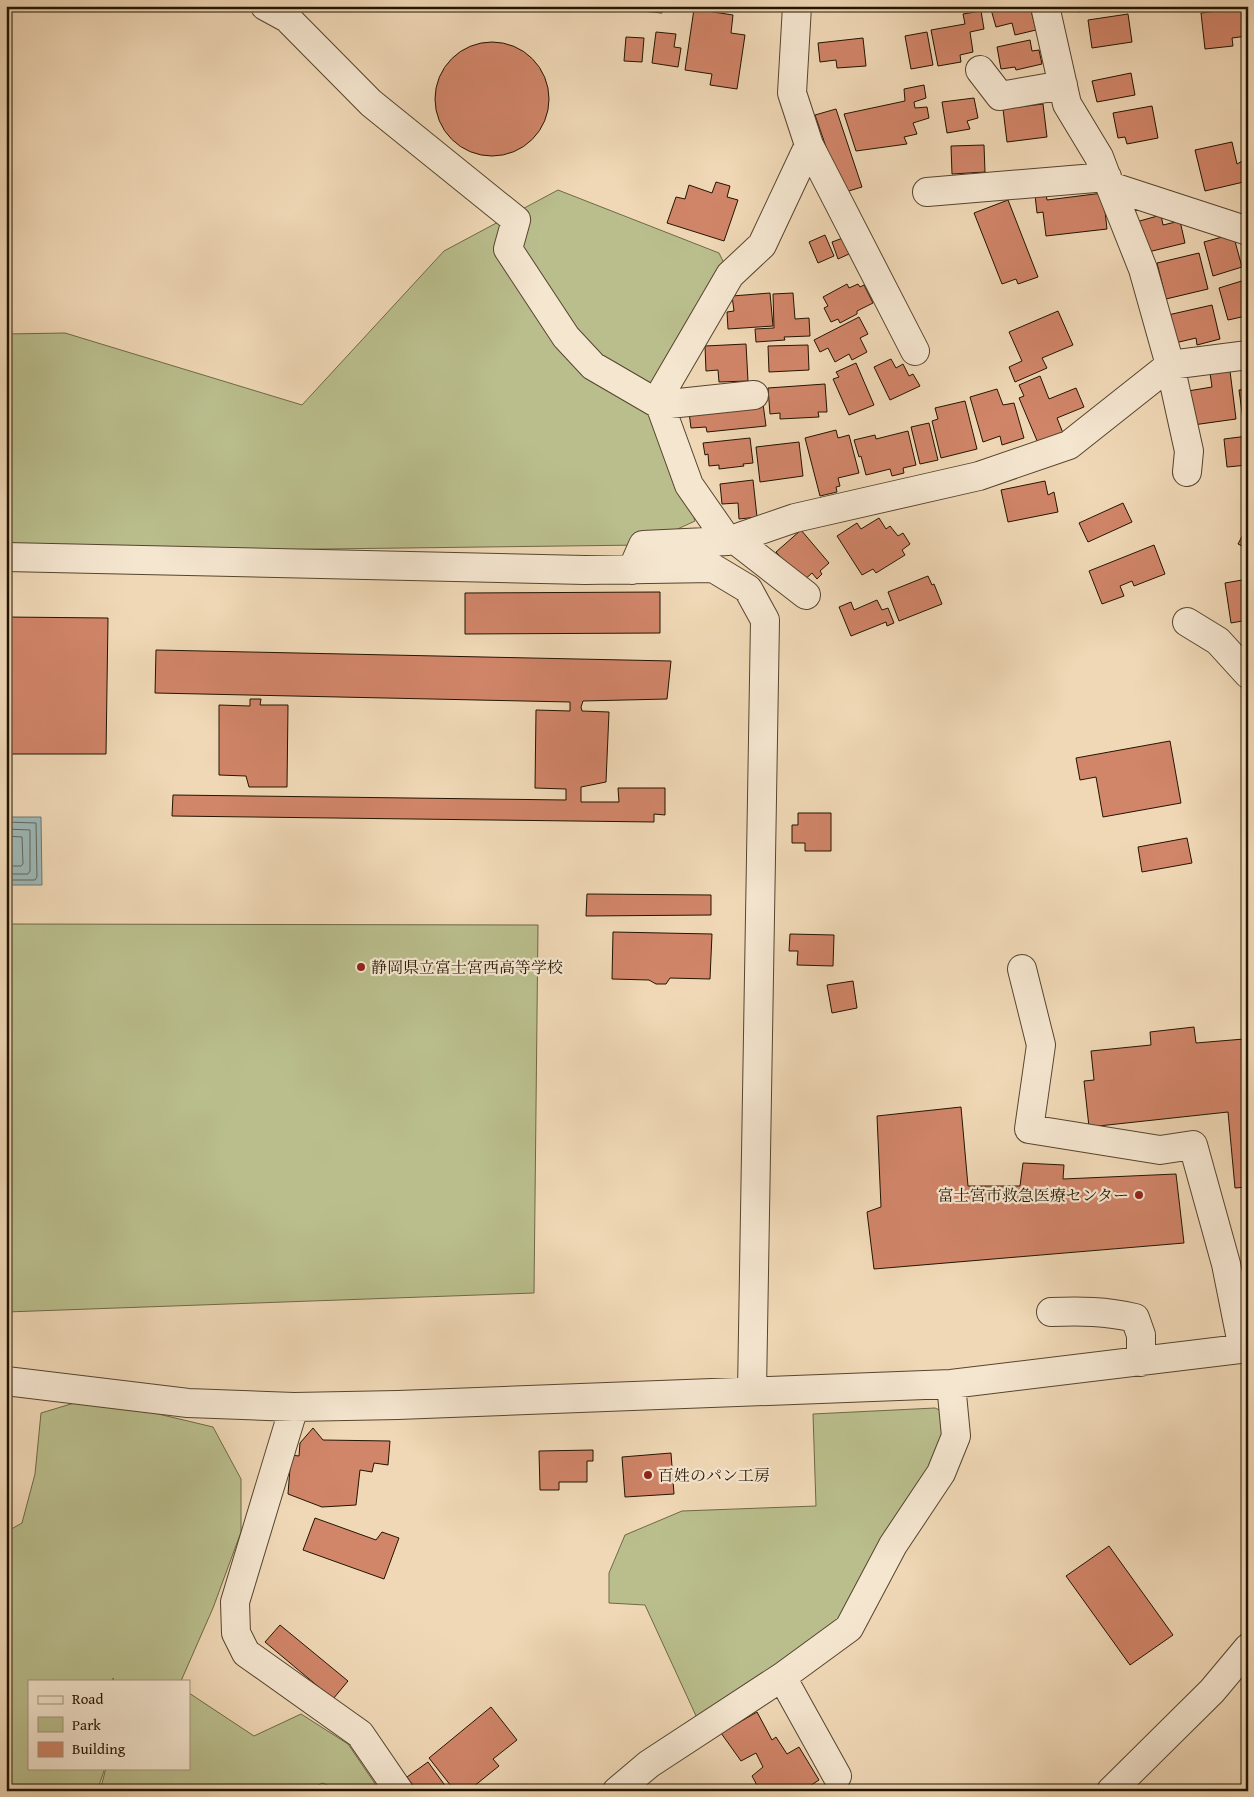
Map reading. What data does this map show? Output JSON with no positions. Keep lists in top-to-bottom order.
{
  "places": ["静岡県立富士宮西高等学校", "富士宮市救急医療センター", "百姓のパン工房"],
  "legend": ["Road", "Park", "Building"]
}
